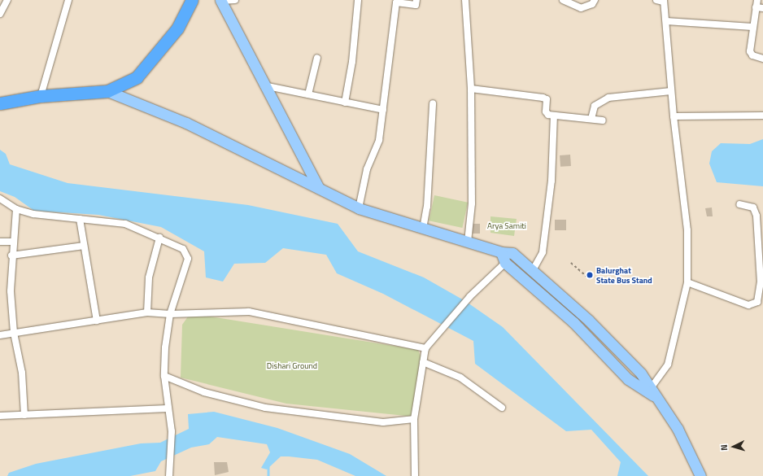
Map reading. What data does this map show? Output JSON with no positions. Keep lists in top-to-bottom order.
{
  "parks": ["Arya Samiti", "Dishari Ground"],
  "places": ["Balurghat State Bus Stand"],
  "north": "left"
}
